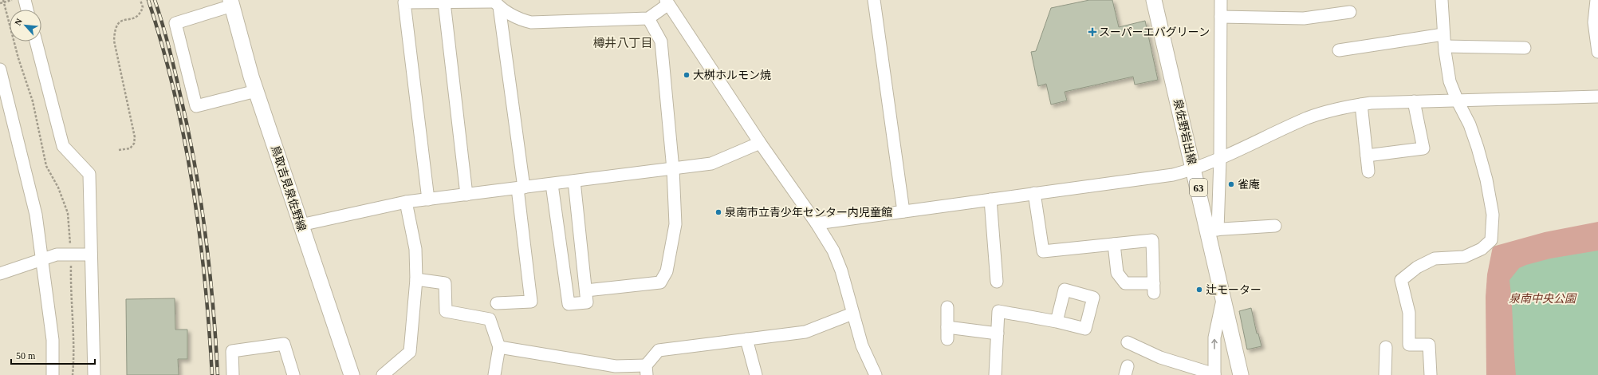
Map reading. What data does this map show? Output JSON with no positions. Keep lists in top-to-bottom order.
{
  "streets": {
    "main road": ["泉佐野岩出線", "63", "鳥取吉見泉佐野線"]
  },
  "districts": ["樽井八丁目"],
  "parks": ["泉南中央公園"],
  "places": {
    "health": ["スーパーエバグリーン"],
    "other": [
      "大桝ホルモン焼",
      "雀庵",
      "泉南市立青少年センター内児童館",
      "辻モーター"
    ]
  },
  "scale_bar": "50 m",
  "north": "top left"
}
